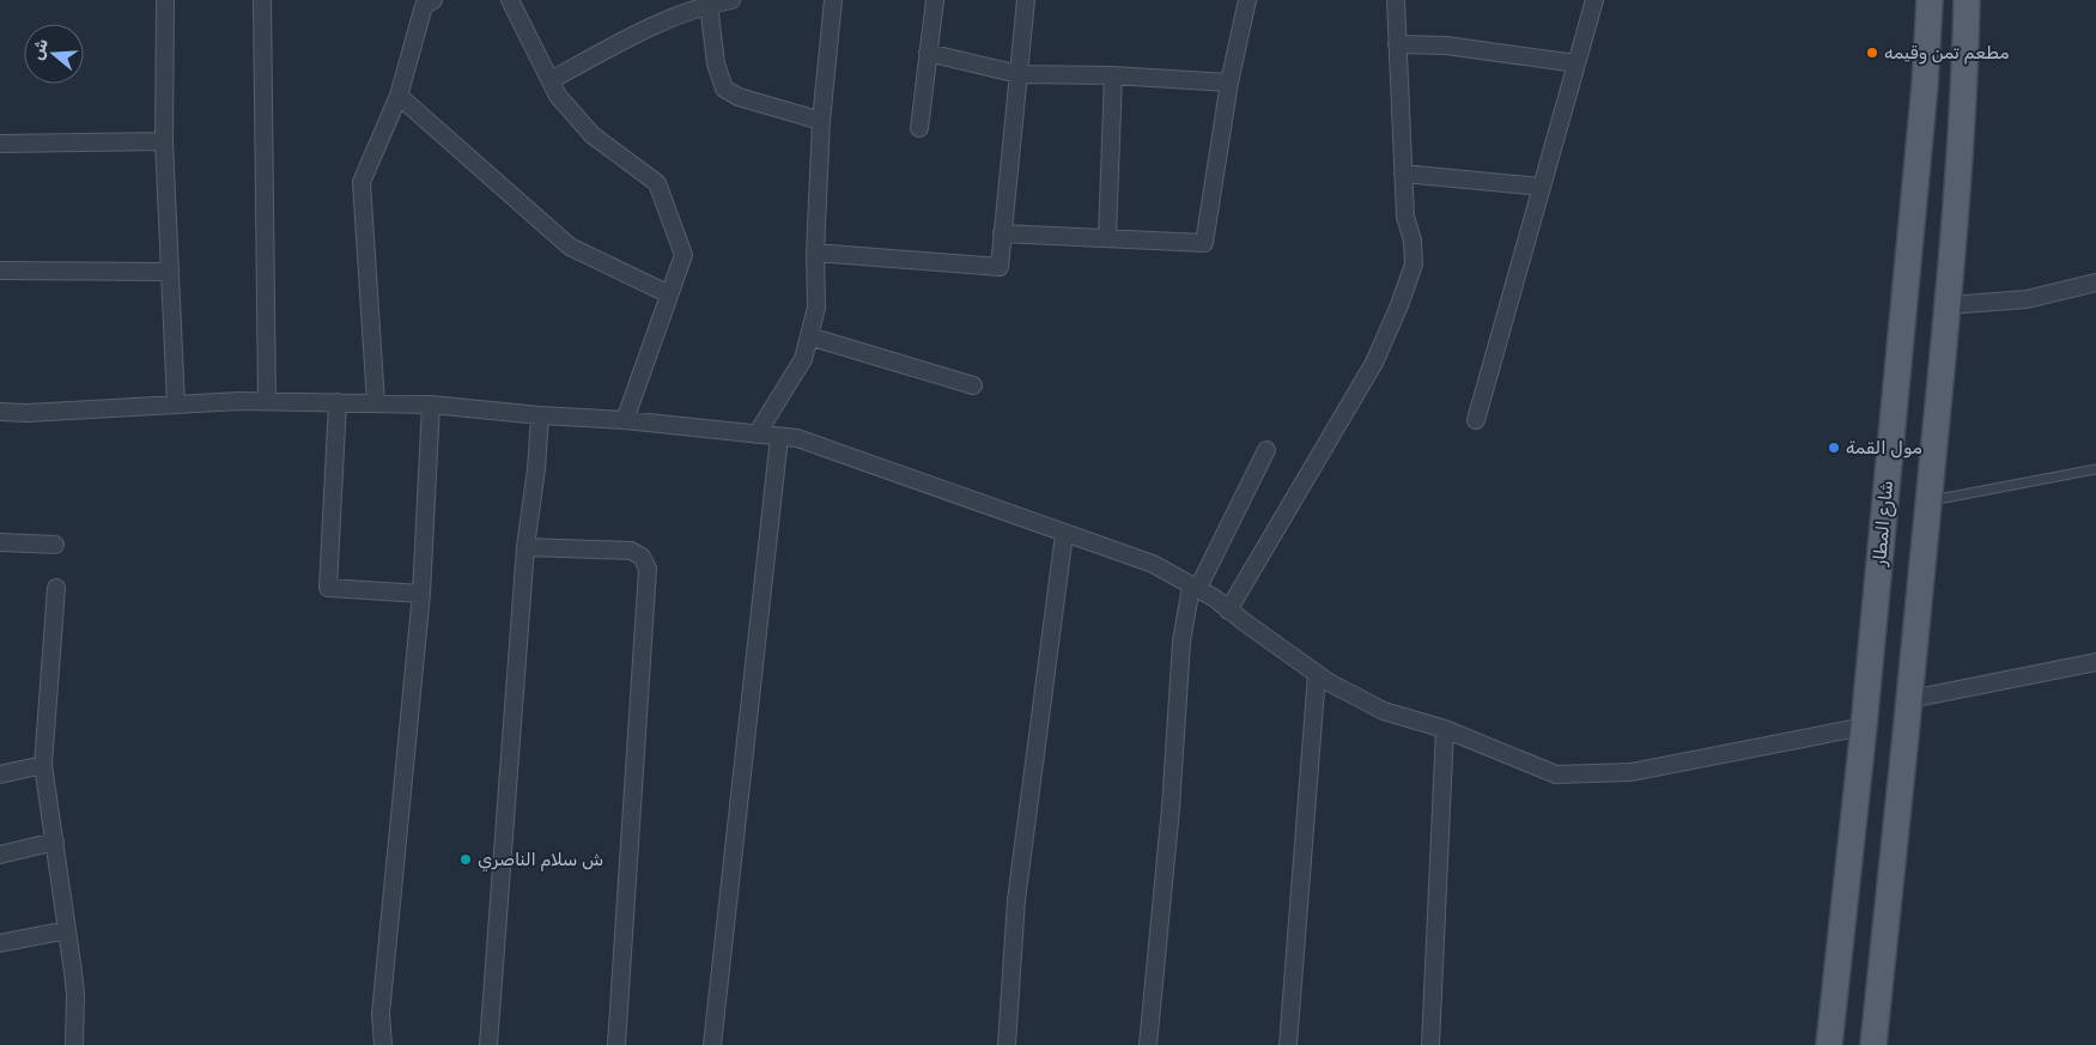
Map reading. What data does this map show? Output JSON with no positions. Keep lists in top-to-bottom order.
{
  "streets": {
    "main road": ["شارع المطار"]
  },
  "places": ["مطعم تمن وقيمه", "مول القمة", "ش سلام الناصري"],
  "north": "left"
}
